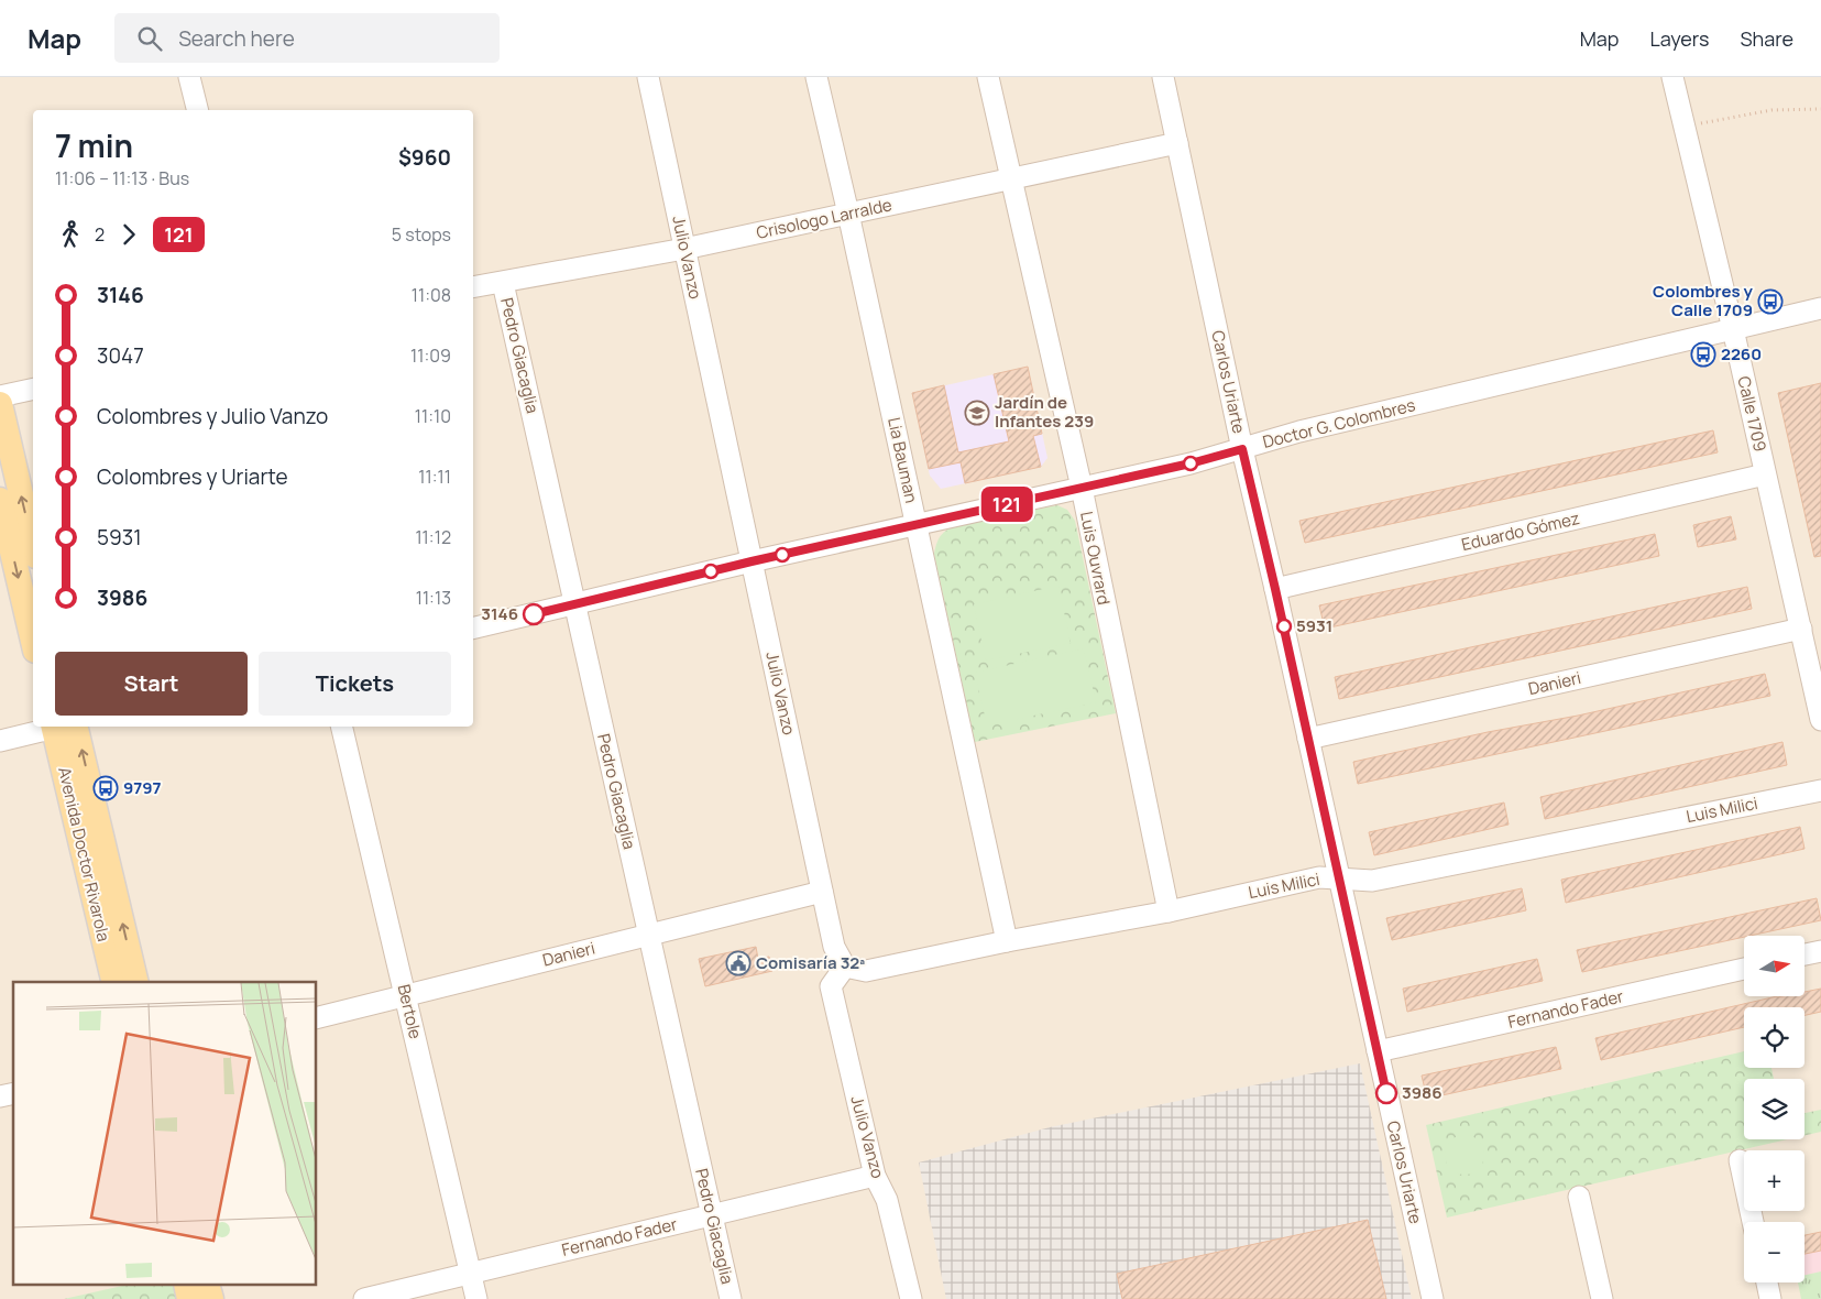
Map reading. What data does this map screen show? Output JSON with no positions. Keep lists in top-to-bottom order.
{
  "streets": {
    "main road": ["Avenida Doctor Rivarola"],
    "street": [
      "Crisologo Larralde",
      "Julio Vanzo",
      "Pedro Giacaglia",
      "Carlos Uriarte",
      "Calle 1709",
      "Doctor G. Colombres",
      "Lia Bauman",
      "Eduardo Gómez",
      "Luis Ouvrard",
      "Danieri",
      "Luis Milici",
      "Fernando Fader",
      "Bertole"
    ]
  },
  "crossings": [
    ["Crisologo Larralde", "Julio Vanzo"],
    ["Crisologo Larralde", "Pedro Giacaglia"],
    ["Crisologo Larralde", "Carlos Uriarte"],
    ["Crisologo Larralde", "Lia Bauman"],
    ["Crisologo Larralde", "Luis Ouvrard"],
    ["Julio Vanzo", "Doctor G. Colombres"],
    ["Julio Vanzo", "Danieri"],
    ["Julio Vanzo", "Luis Milici"],
    ["Julio Vanzo", "Fernando Fader"],
    ["Pedro Giacaglia", "Doctor G. Colombres"],
    ["Pedro Giacaglia", "Danieri"],
    ["Pedro Giacaglia", "Fernando Fader"],
    ["Carlos Uriarte", "Doctor G. Colombres"],
    ["Carlos Uriarte", "Eduardo Gómez"],
    ["Carlos Uriarte", "Danieri"],
    ["Carlos Uriarte", "Luis Milici"],
    ["Carlos Uriarte", "Fernando Fader"],
    ["Calle 1709", "Doctor G. Colombres"],
    ["Calle 1709", "Eduardo Gómez"],
    ["Calle 1709", "Danieri"],
    ["Doctor G. Colombres", "Lia Bauman"],
    ["Doctor G. Colombres", "Luis Ouvrard"],
    ["Lia Bauman", "Luis Milici"],
    ["Luis Ouvrard", "Luis Milici"],
    ["Danieri", "Bertole"],
    ["Fernando Fader", "Bertole"]
  ],
  "places": {
    "bus stop": ["Colombres y Calle 1709", "2260", "9797"],
    "school or university": ["Jardín de Infantes 239"],
    "other": ["3146", "5931", "3986"],
    "public building": ["Comisaría 32ª"]
  },
  "lines": ["bus line 121"],
  "north": "right",
  "page": {
    "header": "Map",
    "search": "Search here",
    "nav": ["Map", "Layers", "Share"],
    "on_map": "121",
    "heading": ["7 min", "11:06 – 11:13 · Bus", "$960"],
    "legs": ["2", "121", "5 stops"],
    "list": [
      {
        "name": "3146",
        "value": "11:08"
      },
      {
        "name": "3047",
        "value": "11:09"
      },
      {
        "name": "Colombres y Julio Vanzo",
        "value": "11:10"
      },
      {
        "name": "Colombres y Uriarte",
        "value": "11:11"
      },
      {
        "name": "5931",
        "value": "11:12"
      },
      {
        "name": "3986",
        "value": "11:13"
      }
    ],
    "buttons": ["Start", "Tickets"],
    "map_buttons": ["+", "−"]
  }
}
